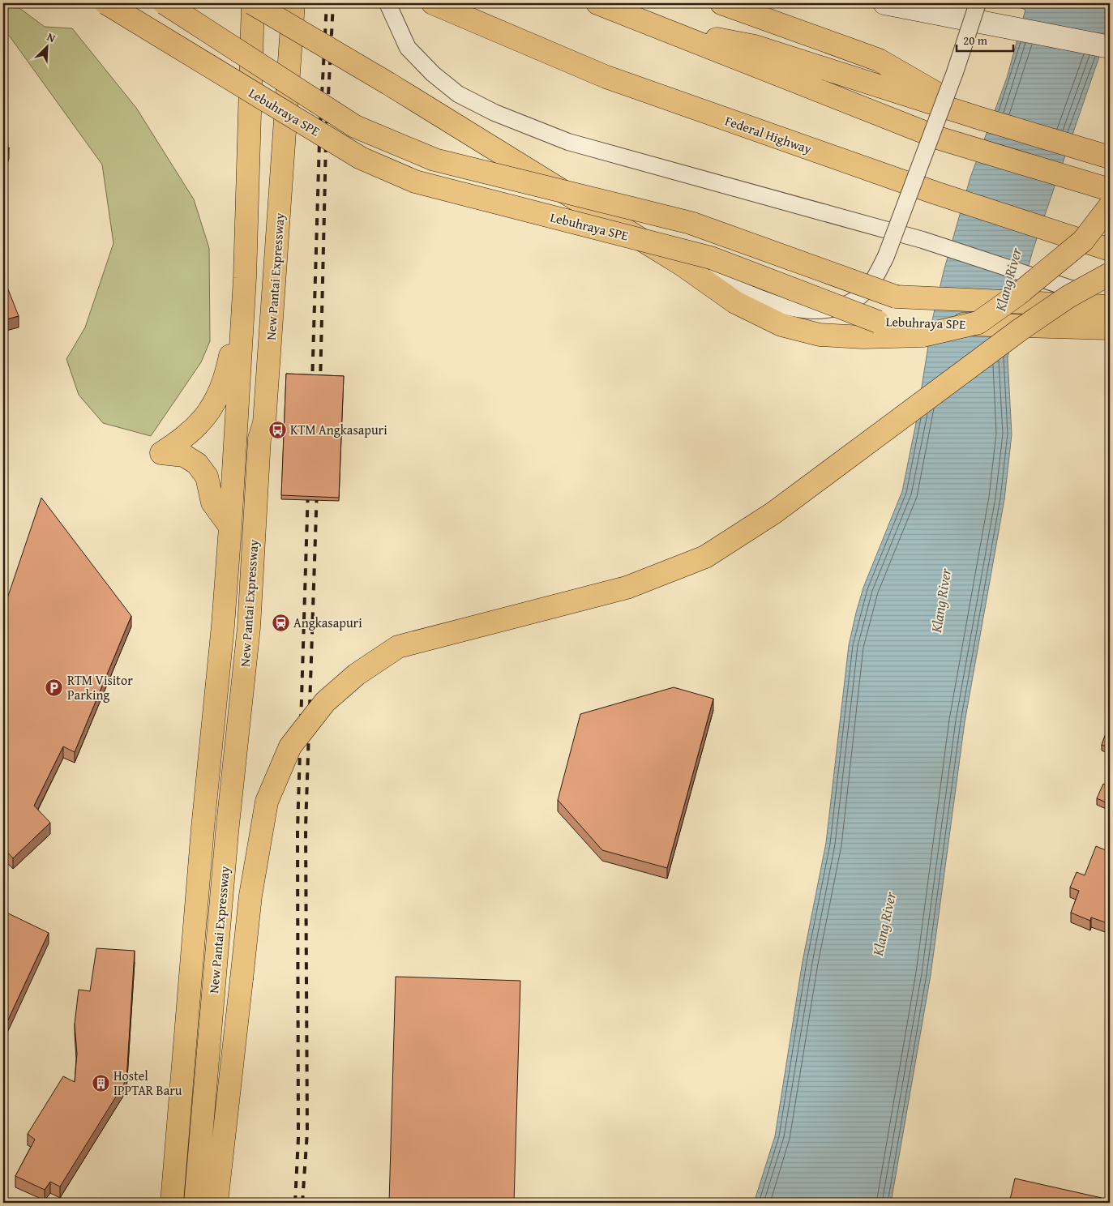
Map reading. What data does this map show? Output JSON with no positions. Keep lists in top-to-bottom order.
{
  "streets": {
    "highway": ["Lebuhraya SPE", "Federal Highway", "New Pantai Expressway"]
  },
  "water": ["Klang River"],
  "places": {
    "bus stop": ["KTM Angkasapuri"],
    "station": ["Angkasapuri"],
    "parking": ["RTM Visitor Parking"],
    "building": ["Hostel IPPTAR Baru"]
  },
  "scale_bar": "20 m",
  "north": "top right"
}
